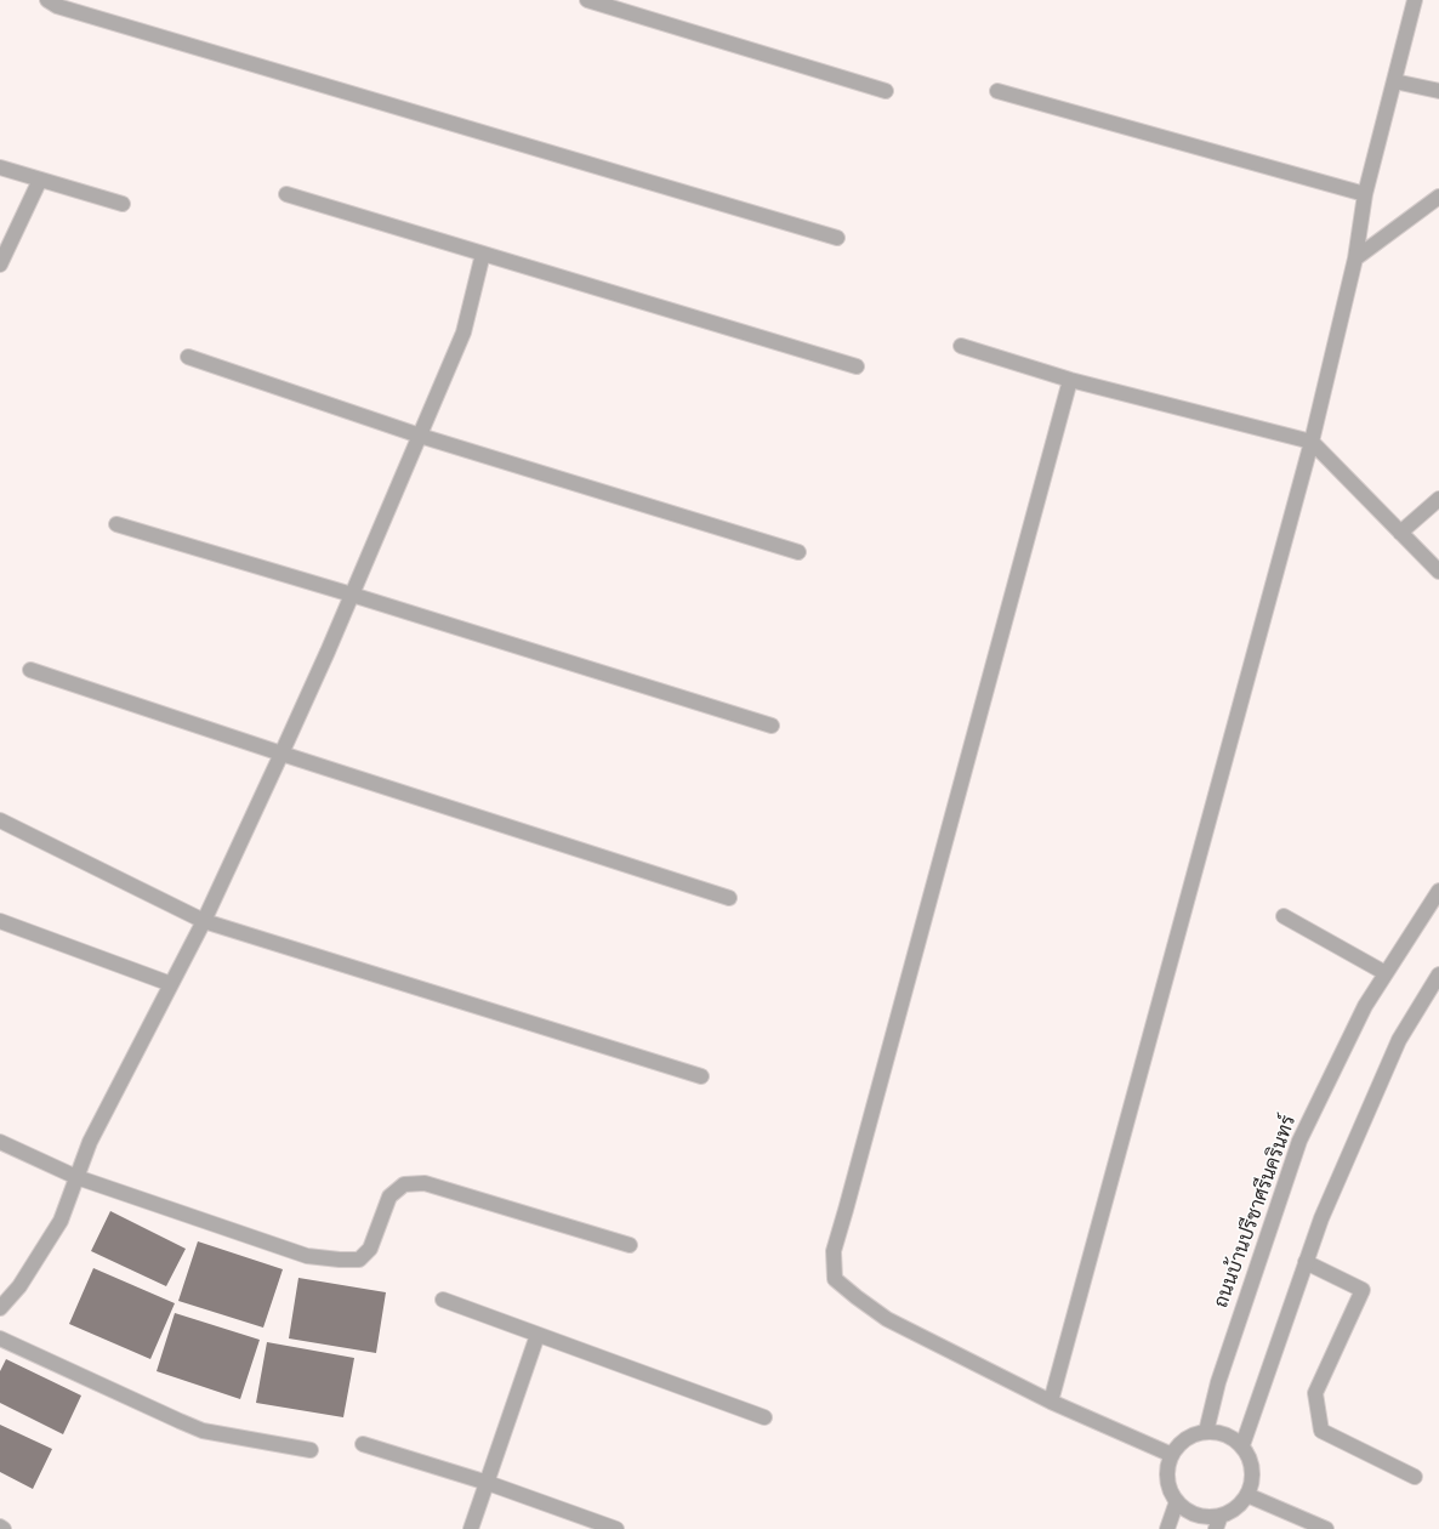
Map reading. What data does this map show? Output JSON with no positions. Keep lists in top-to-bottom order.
{
  "streets": {
    "street": ["ถนนบ้านปรีชาศรีนครินทร์"]
  }
}
